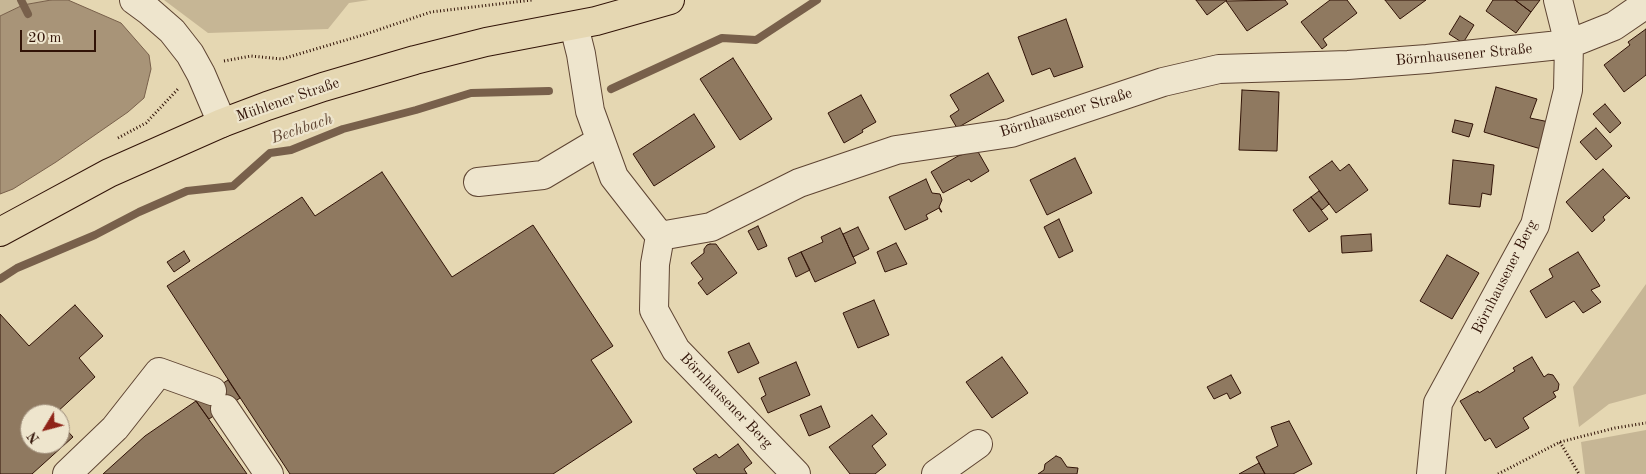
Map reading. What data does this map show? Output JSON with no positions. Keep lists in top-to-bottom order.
{
  "streets": {
    "main road": ["Mühlener Straße"],
    "street": ["Börnhausener Straße", "Börnhausener Berg"]
  },
  "crossings": [
    ["Börnhausener Straße", "Börnhausener Berg"]
  ],
  "water": ["Bechbach"],
  "scale_bar": "20 m",
  "north": "bottom left"
}
